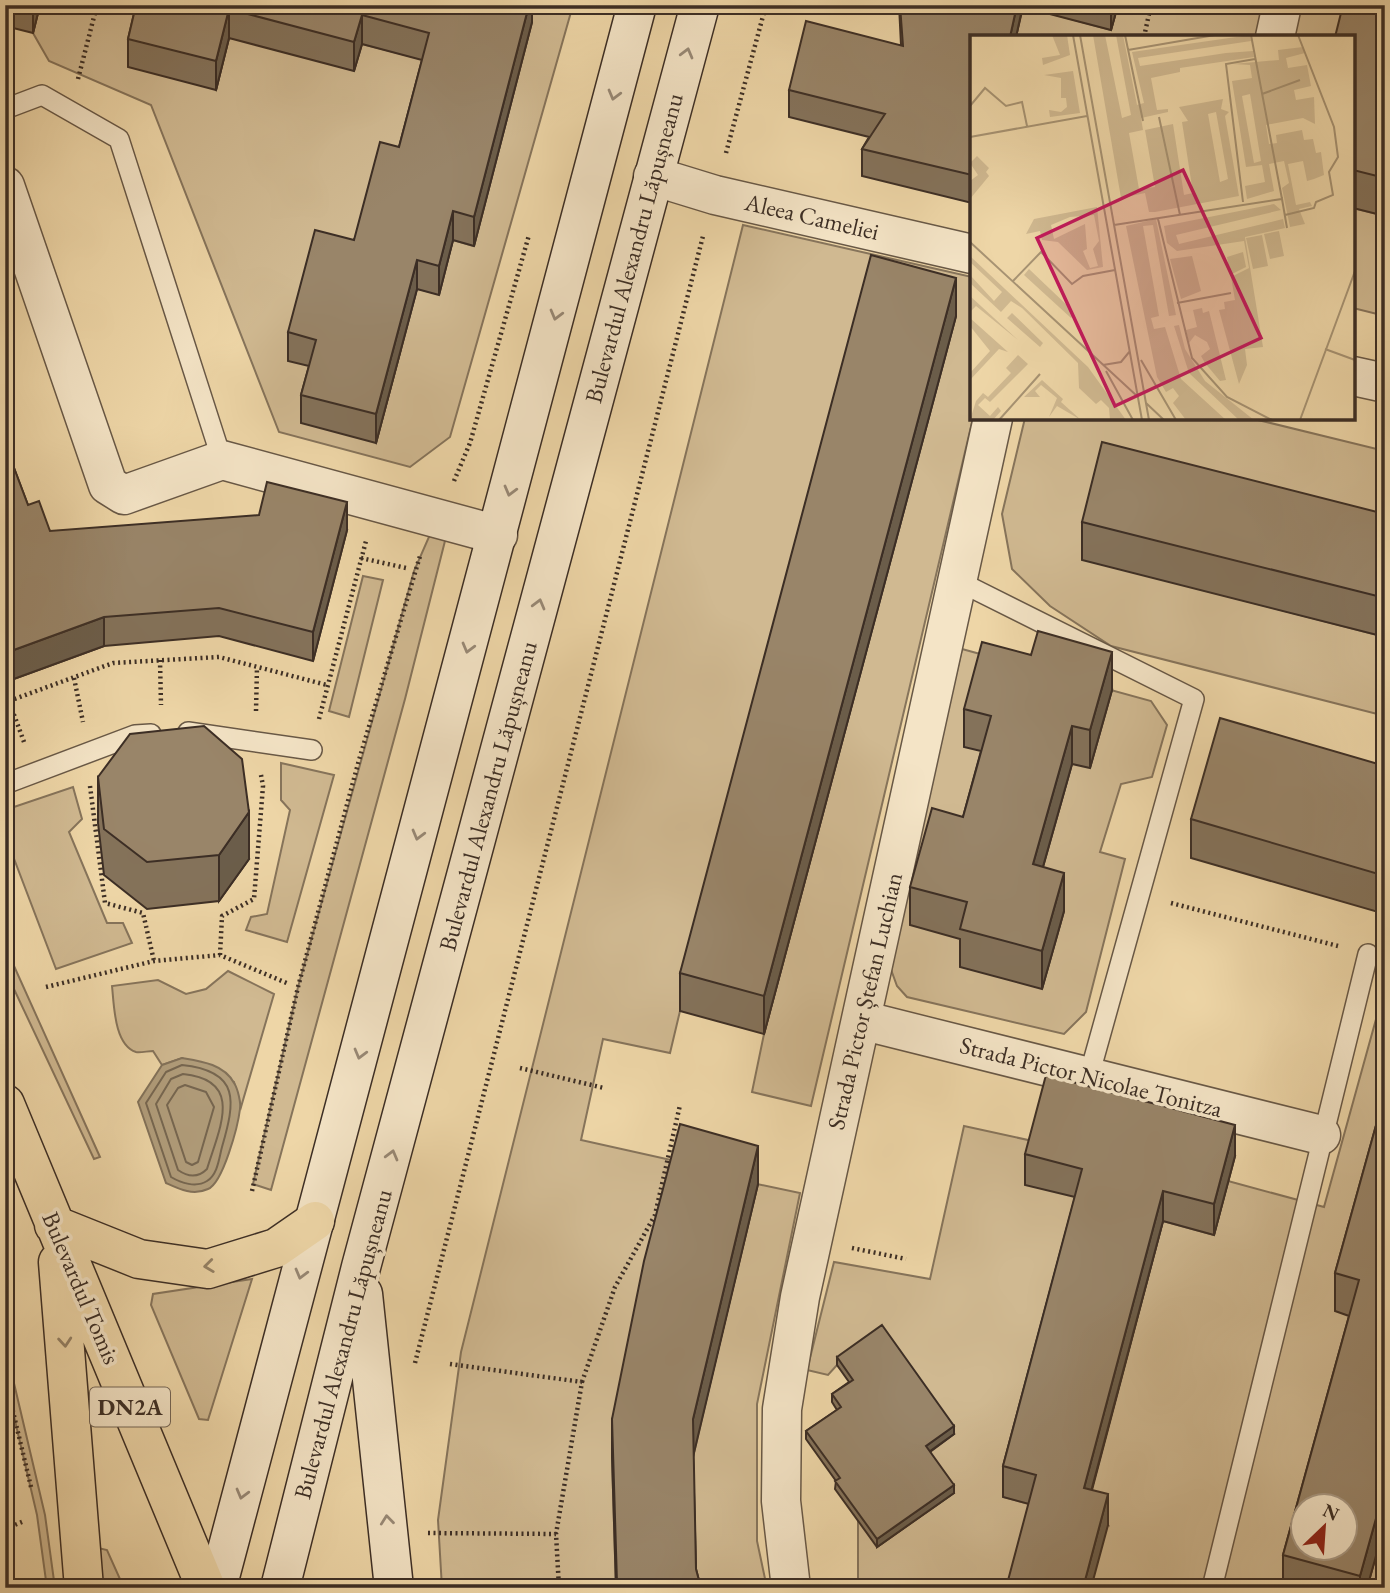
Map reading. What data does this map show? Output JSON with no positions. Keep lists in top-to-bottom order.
{
  "streets": {
    "main road": [
      "Aleea Cameliei",
      "Bulevardul Alexandru Lăpușneanu",
      "Strada Pictor Ștefan Luchian",
      "Strada Pictor Nicolae Tonitza",
      "Bulevardul Tomis",
      "DN2A"
    ]
  },
  "crossings": [
    ["Aleea Cameliei", "Bulevardul Alexandru Lăpușneanu"],
    ["Strada Pictor Ștefan Luchian", "Strada Pictor Nicolae Tonitza"]
  ],
  "north": "top right"
}
